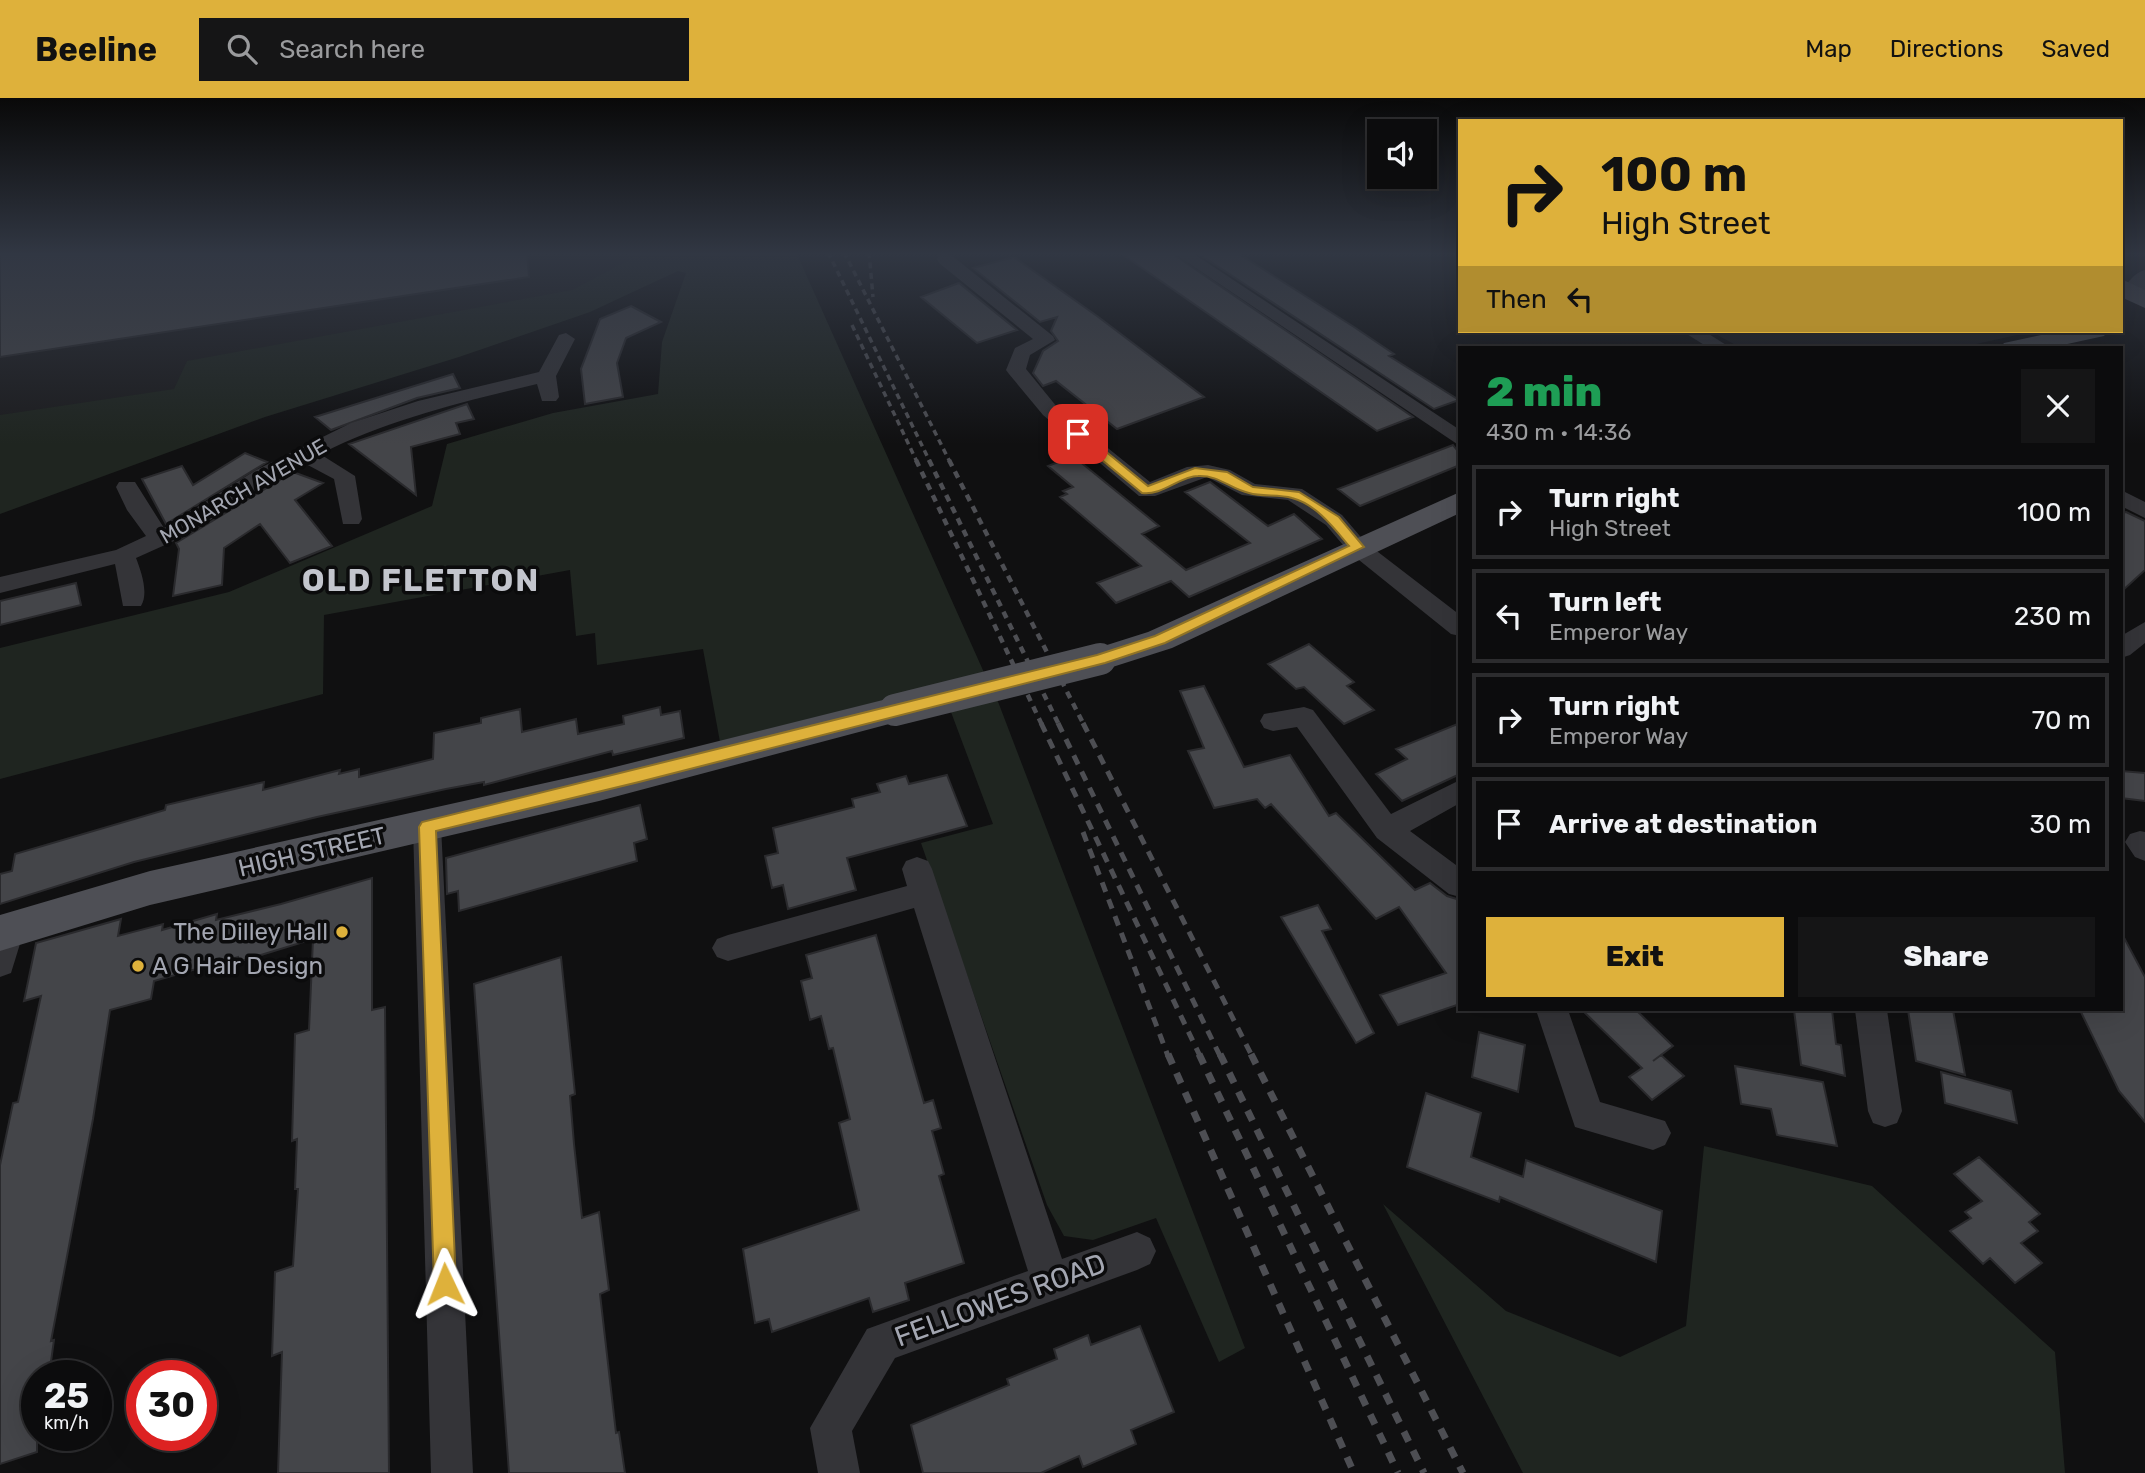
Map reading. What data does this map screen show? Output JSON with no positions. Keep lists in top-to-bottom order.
{
  "streets": {
    "main road": ["HIGH STREET"],
    "street": ["MONARCH AVENUE", "FELLOWES ROAD"]
  },
  "districts": ["OLD FLETTON"],
  "places": ["The Dilley Hall", "A G Hair Design"],
  "page": {
    "header": "Beeline",
    "search": "Search here",
    "nav": ["Map", "Directions", "Saved"],
    "turn": ["100 m", "High Street"],
    "then": "Then",
    "heading": ["2 min", "430 m · 14:36"],
    "list": [
      {
        "name": "Turn right",
        "note": "High Street",
        "value": "100 m"
      },
      {
        "name": "Turn left",
        "note": "Emperor Way",
        "value": "230 m"
      },
      {
        "name": "Turn right",
        "note": "Emperor Way",
        "value": "70 m"
      },
      {
        "name": "Arrive at destination",
        "value": "30 m"
      }
    ],
    "buttons": ["Exit", "Share"],
    "speed": "25 km/h",
    "limit": "30"
  }
}
